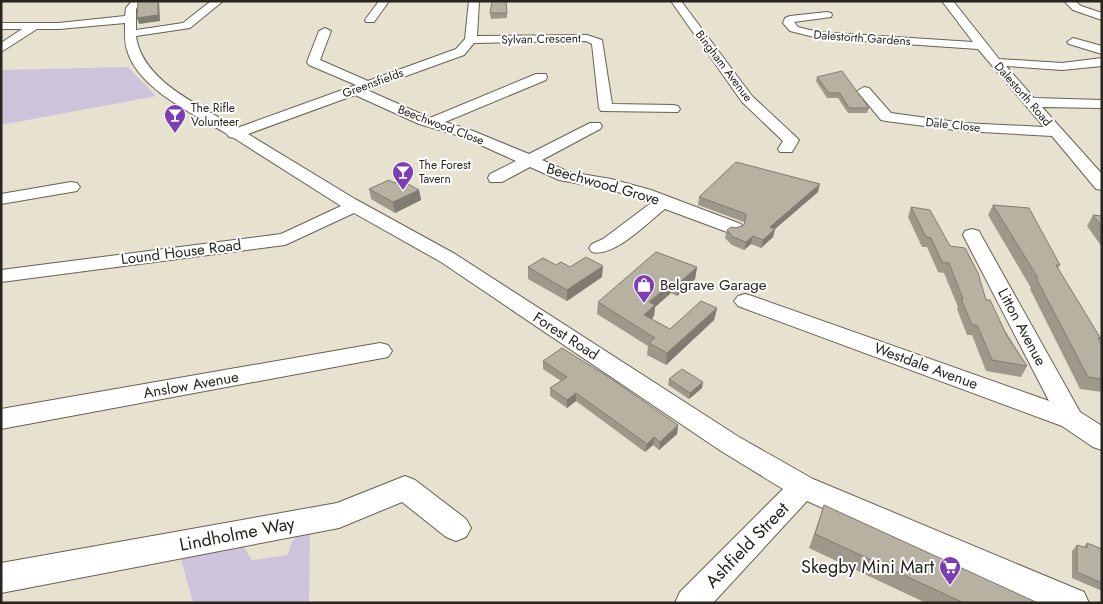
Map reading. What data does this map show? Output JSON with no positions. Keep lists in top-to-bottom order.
{
  "streets": {
    "street": [
      "Dalestorth Gardens",
      "Sylvan Crescent",
      "Bingham Avenue",
      "Greensfields",
      "Dalestorth Road",
      "Beechwood Close",
      "Dale Close",
      "Beechwood Grove",
      "Lound House Road",
      "Litton Avenue",
      "Forest Road",
      "Westdale Avenue",
      "Anslow Avenue",
      "Lindholme Way",
      "Ashfield Street"
    ]
  },
  "crossings": [
    ["Dalestorth Gardens", "Dalestorth Road"],
    ["Sylvan Crescent", "Greensfields"],
    ["Greensfields", "Beechwood Close"],
    ["Greensfields", "Forest Road"],
    ["Dalestorth Road", "Dale Close"],
    ["Beechwood Close", "Beechwood Grove"],
    ["Lound House Road", "Forest Road"],
    ["Litton Avenue", "Westdale Avenue"],
    ["Forest Road", "Ashfield Street"]
  ],
  "places": {
    "bar": ["The Rifle Volunteer", "The Forest Tavern"],
    "shop": ["Belgrave Garage"],
    "supermarket": ["Skegby Mini Mart"]
  }
}
